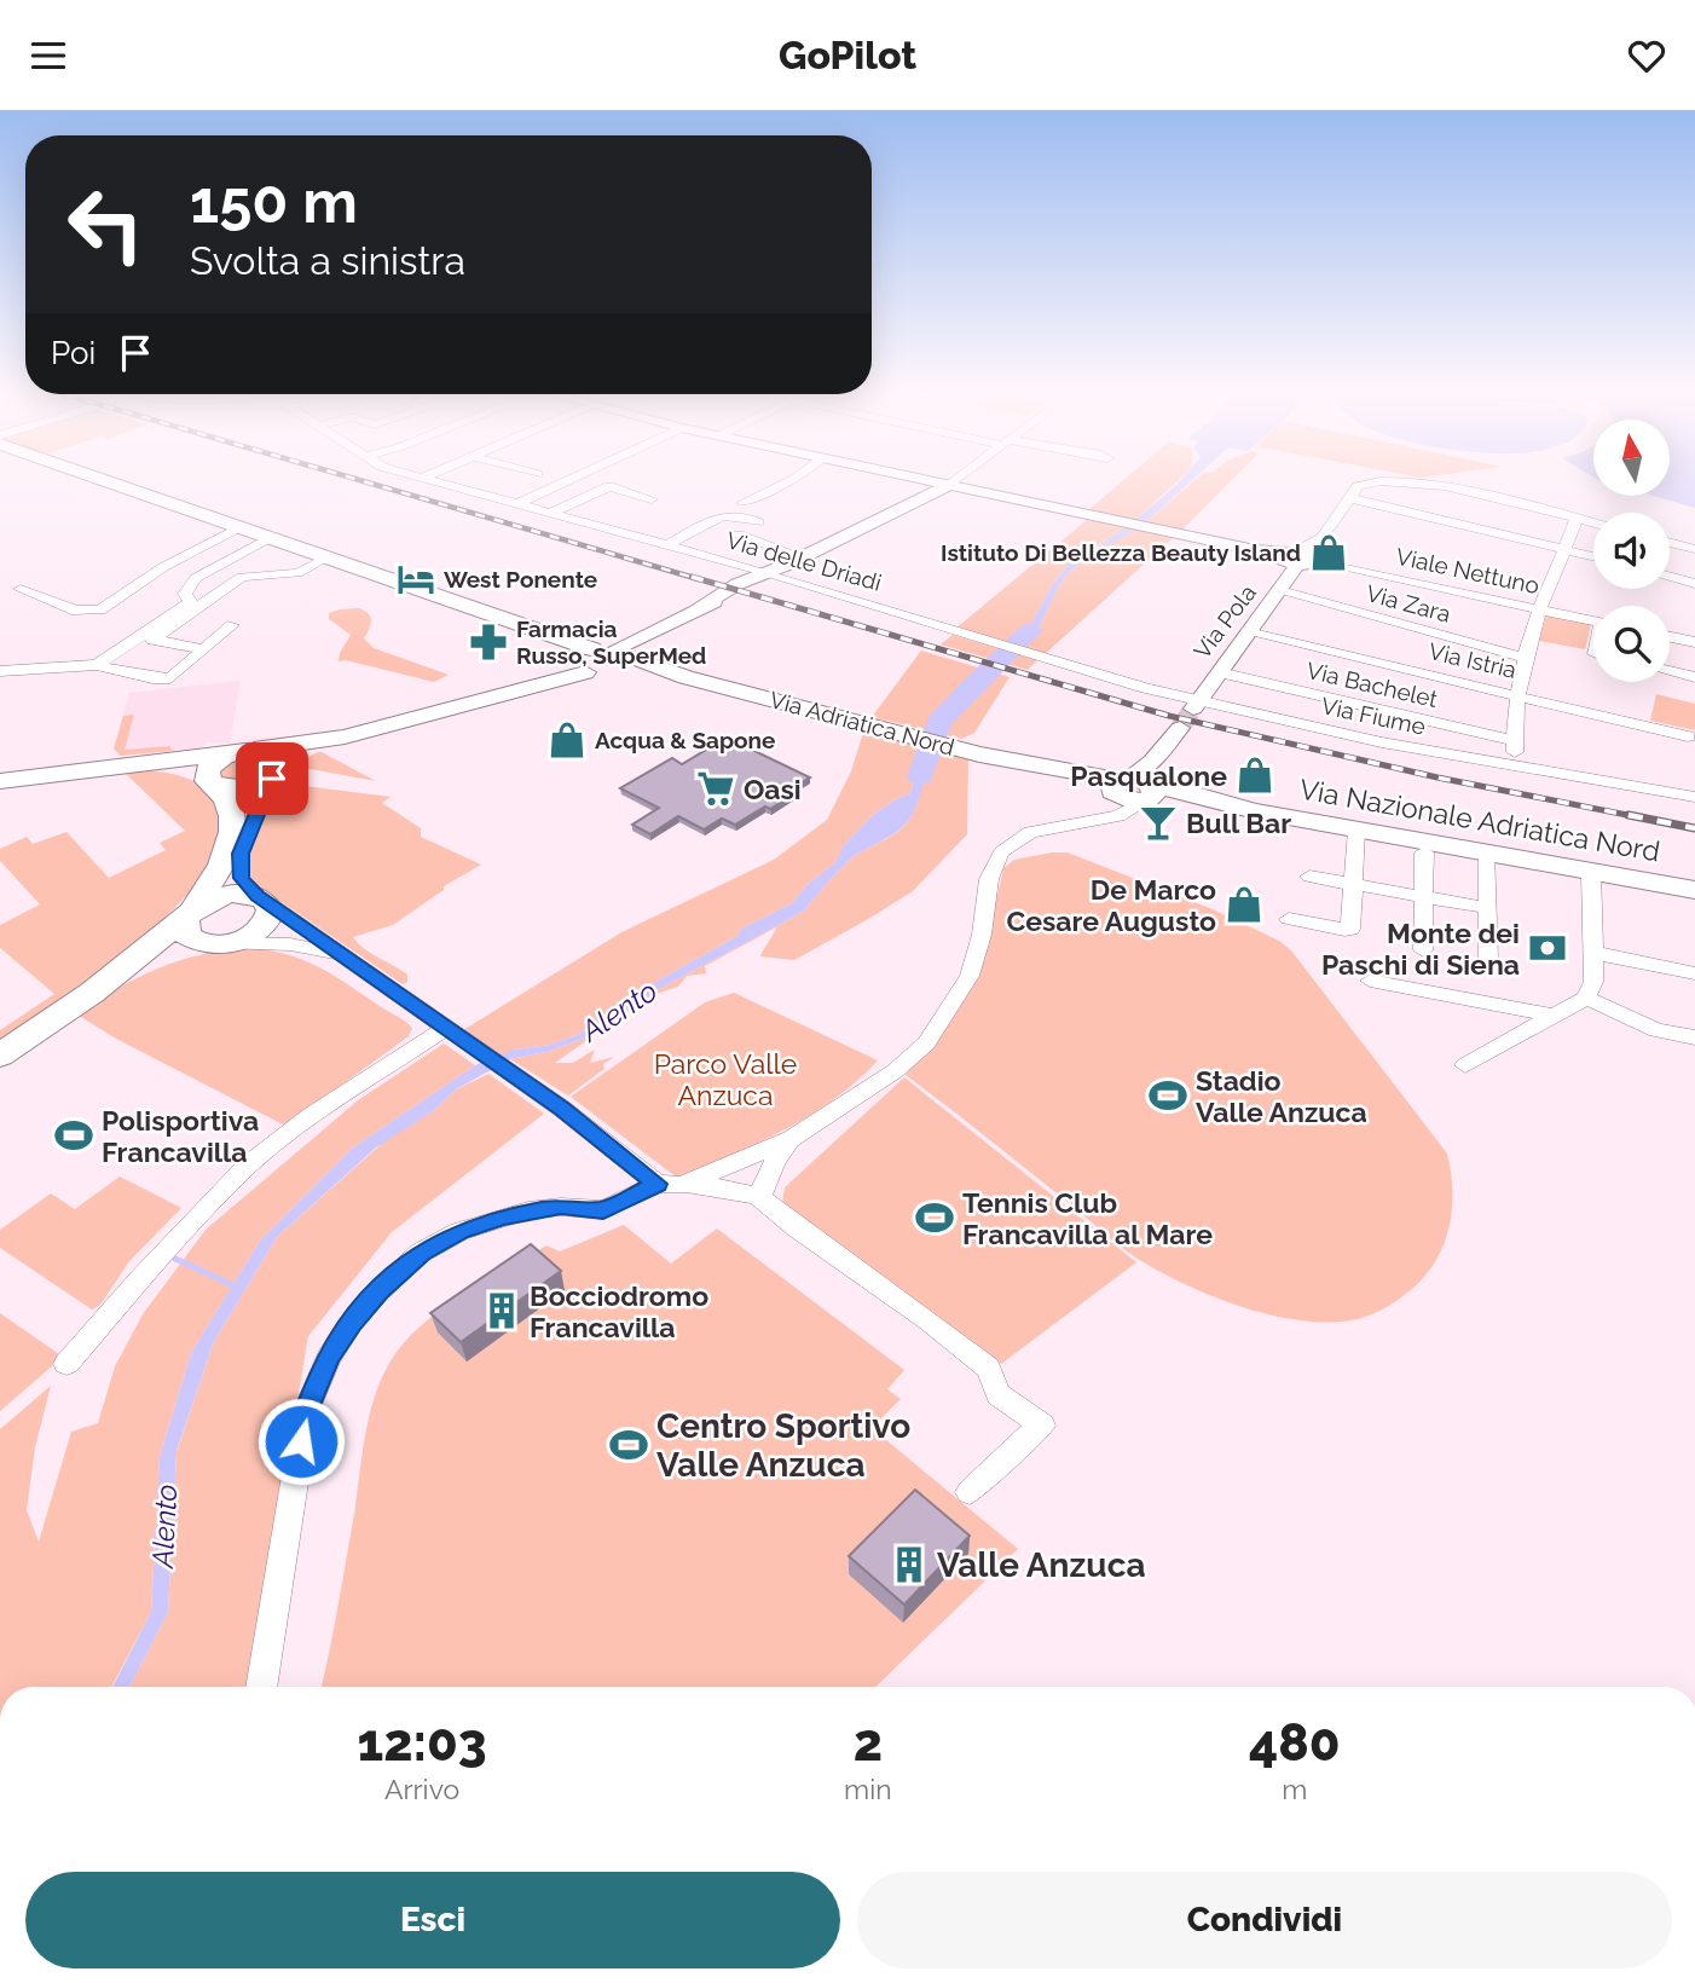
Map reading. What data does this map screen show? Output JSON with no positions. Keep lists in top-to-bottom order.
{
  "streets": {
    "main road": ["Via Adriatica Nord", "Via Nazionale Adriatica Nord"],
    "street": [
      "Via delle Driadi",
      "Viale Nettuno",
      "Via Zara",
      "Via Pola",
      "Via Istria",
      "Via Bachelet",
      "Via Fiume"
    ]
  },
  "crossings": [
    ["Via delle Driadi", "Via Fiume"],
    ["Via Zara", "Via Pola"],
    ["Via Pola", "Via Istria"],
    ["Via Pola", "Via Bachelet"],
    ["Via Pola", "Via Fiume"],
    ["Via Adriatica Nord", "Via Nazionale Adriatica Nord"]
  ],
  "water": ["Alento"],
  "parks": ["Parco Valle Anzuca"],
  "places": {
    "shop": [
      "Istituto Di Bellezza Beauty Island",
      "Acqua & Sapone",
      "Pasqualone",
      "De Marco Cesare Augusto"
    ],
    "hotel": ["West Ponente"],
    "pharmacy": ["Farmacia Russo, SuperMed"],
    "supermarket": ["Oasi"],
    "bar": ["Bull Bar"],
    "bank": ["Monte dei Paschi di Siena"],
    "sports": [
      "Stadio Valle Anzuca",
      "Polisportiva Francavilla",
      "Tennis Club Francavilla al Mare",
      "Centro Sportivo Valle Anzuca"
    ],
    "building": ["Bocciodromo Francavilla", "Valle Anzuca"]
  },
  "north": "top",
  "page": {
    "header": "GoPilot",
    "turn": ["150 m", "Svolta a sinistra"],
    "then": "Poi",
    "eta": [
      "12:03",
      "Arrivo",
      "2",
      "min",
      "480",
      "m"
    ],
    "buttons": ["Esci", "Condividi"]
  }
}
